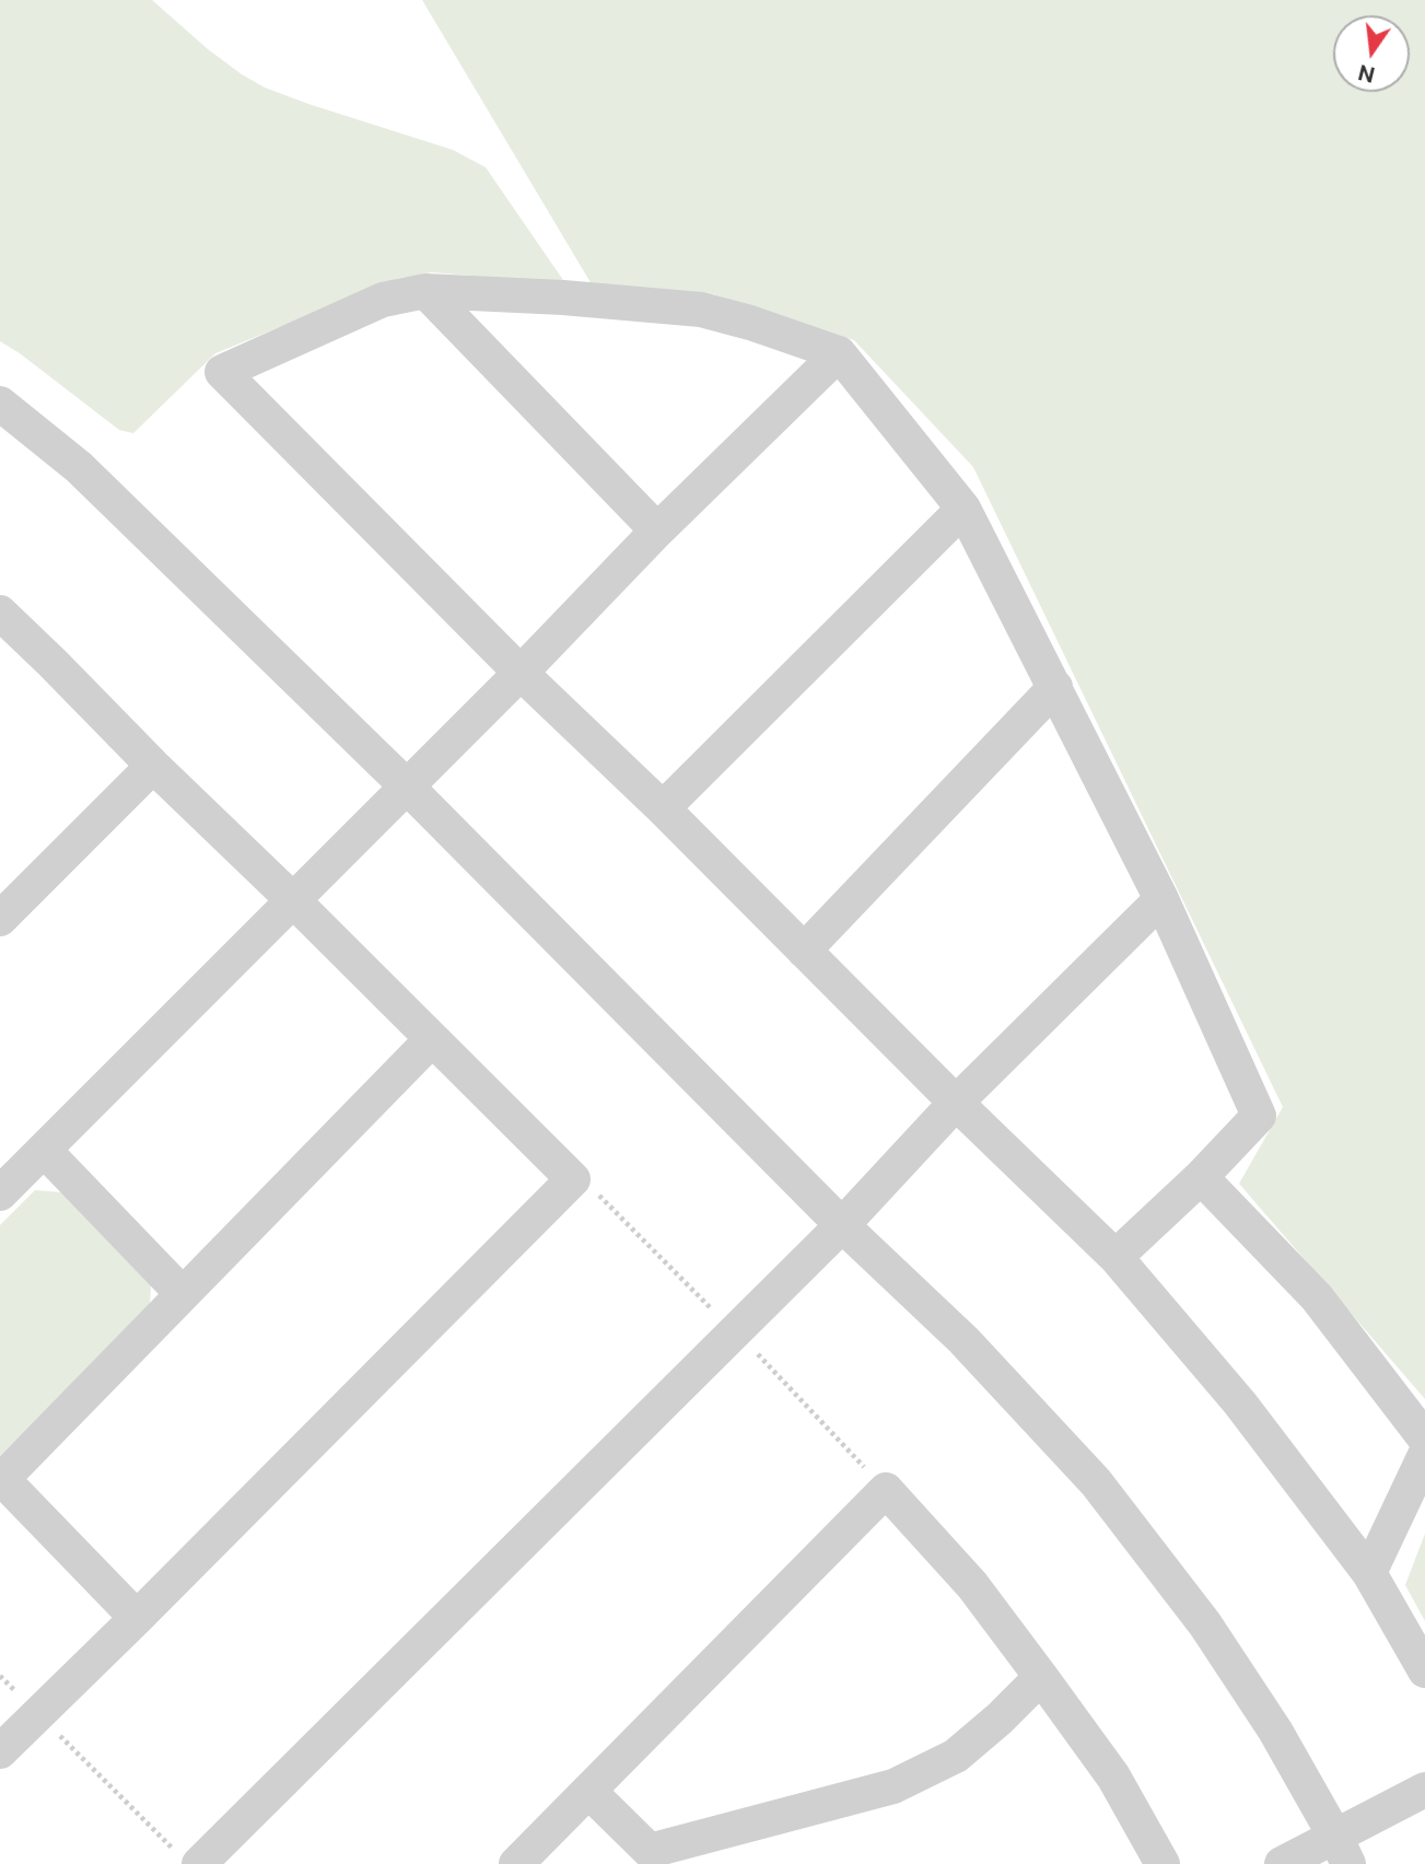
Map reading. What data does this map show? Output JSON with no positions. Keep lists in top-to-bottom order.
{
  "north": "bottom"
}
